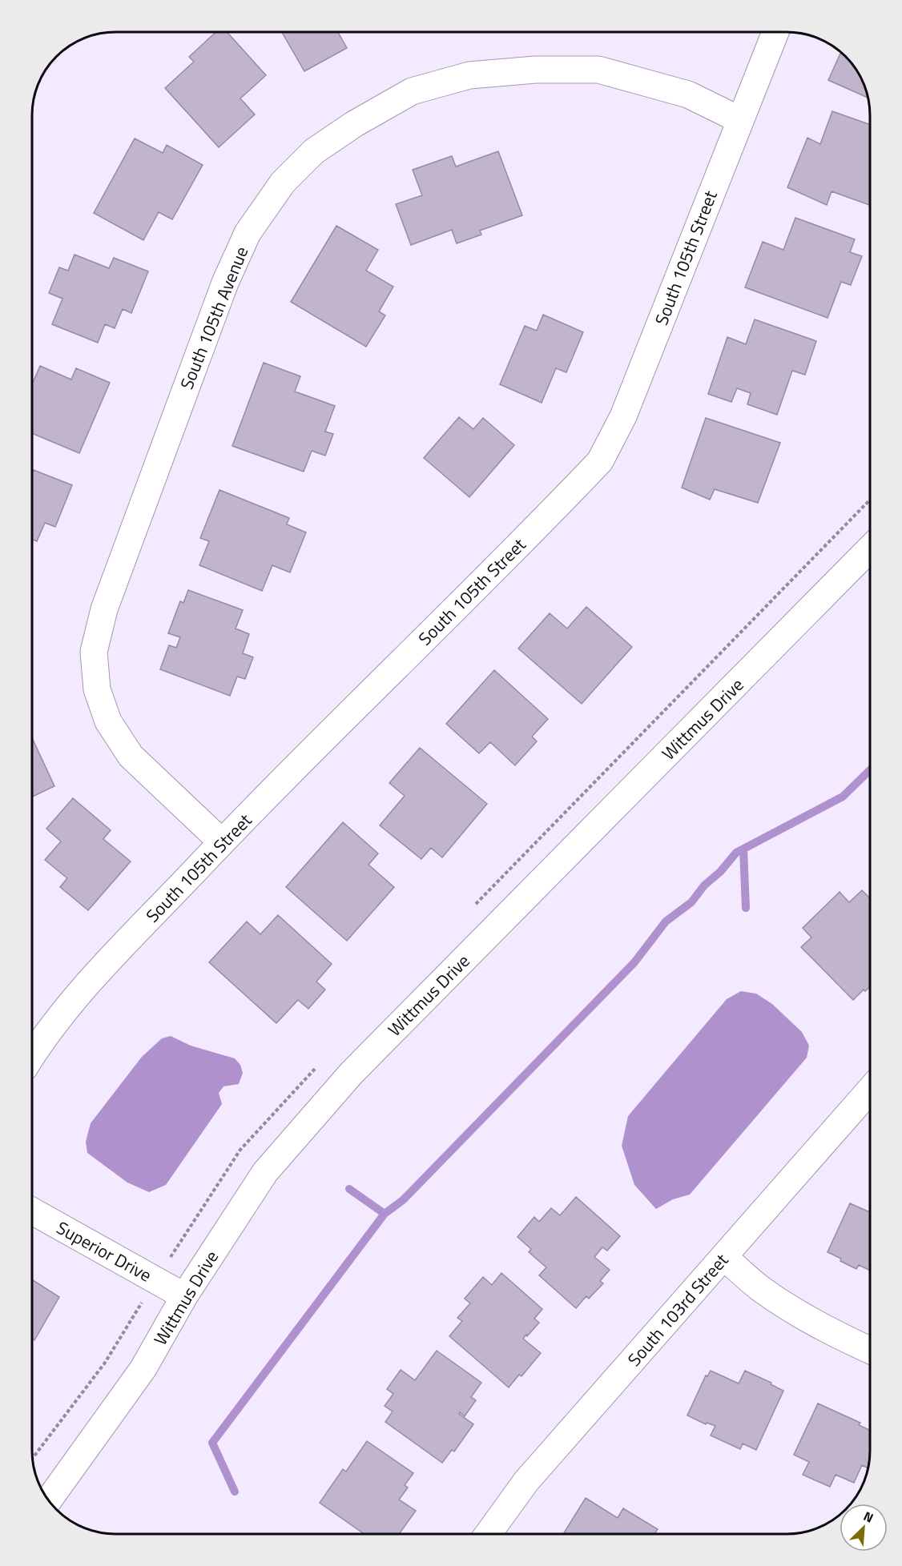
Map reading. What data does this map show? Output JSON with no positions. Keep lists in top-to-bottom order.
{
  "streets": {
    "street": [
      "South 105th Street",
      "South 105th Avenue",
      "Wittmus Drive",
      "Superior Drive",
      "South 103rd Street"
    ]
  },
  "crossings": [
    ["South 105th Street", "South 105th Avenue"],
    ["Wittmus Drive", "Superior Drive"]
  ],
  "north": "top right"
}
